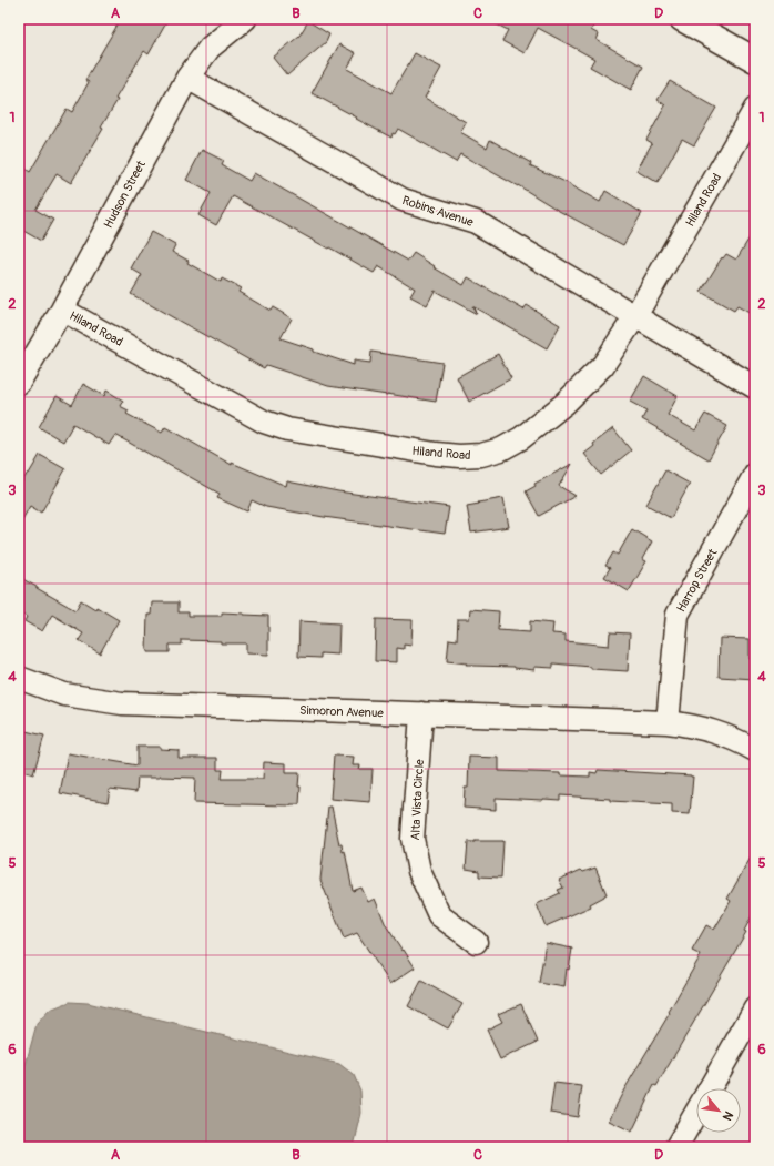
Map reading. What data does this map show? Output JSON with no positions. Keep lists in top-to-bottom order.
{
  "streets": {
    "street": [
      "Hudson Street",
      "Hiland Road",
      "Robins Avenue",
      "Harrop Street",
      "Simoron Avenue",
      "Alta Vista Circle"
    ]
  },
  "crossings": [
    ["Hudson Street", "Hiland Road"],
    ["Hudson Street", "Robins Avenue"],
    ["Hiland Road", "Robins Avenue"],
    ["Harrop Street", "Simoron Avenue"],
    ["Simoron Avenue", "Alta Vista Circle"]
  ],
  "north": "bottom right",
  "grid": {
    "columns": [
      "A",
      "B",
      "C",
      "D"
    ],
    "rows": [
      "1",
      "2",
      "3",
      "4",
      "5",
      "6"
    ]
  }
}
